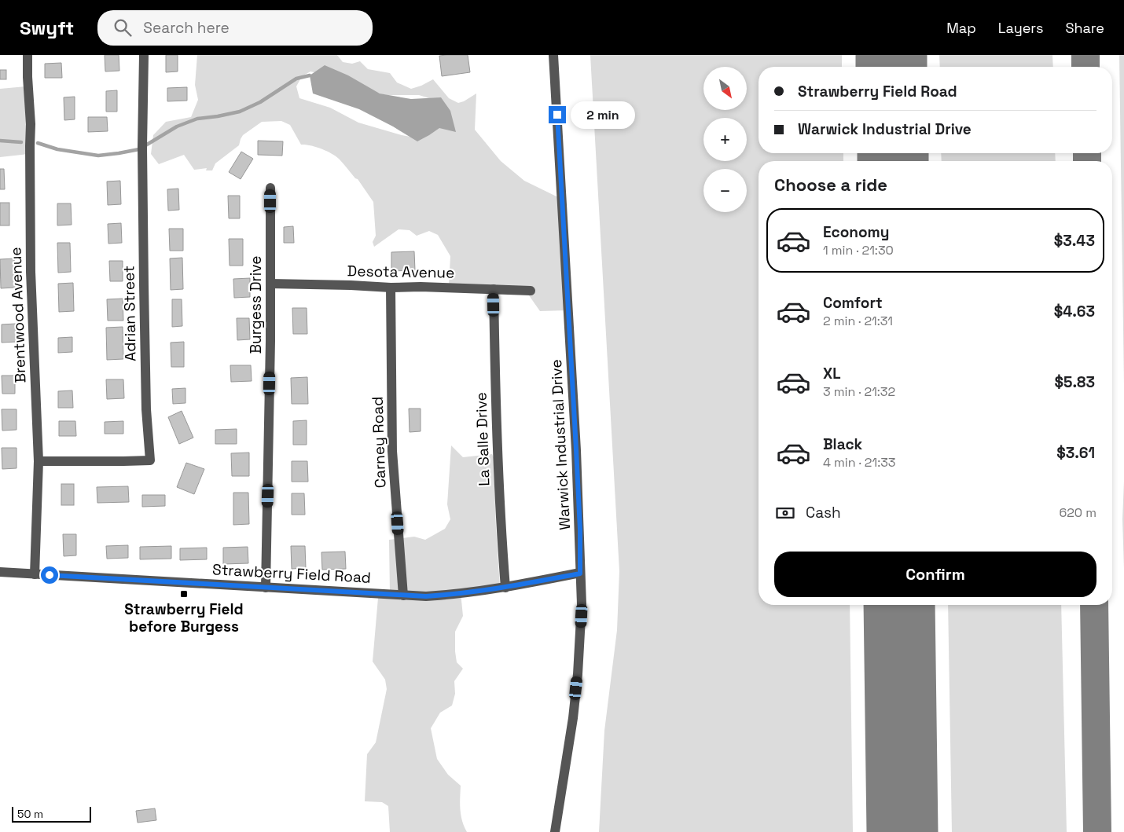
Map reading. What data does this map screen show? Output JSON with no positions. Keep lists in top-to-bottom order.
{
  "streets": {
    "street": [
      "Desota Avenue",
      "Burgess Drive",
      "Adrian Street",
      "Brentwood Avenue",
      "La Salle Drive",
      "Carney Road",
      "Warwick Industrial Drive",
      "Strawberry Field Road"
    ]
  },
  "crossings": [
    ["Desota Avenue", "Burgess Drive"],
    ["Desota Avenue", "La Salle Drive"],
    ["Desota Avenue", "Carney Road"],
    ["Burgess Drive", "Strawberry Field Road"],
    ["Adrian Street", "Brentwood Avenue"],
    ["Brentwood Avenue", "Strawberry Field Road"],
    ["La Salle Drive", "Strawberry Field Road"],
    ["Carney Road", "Strawberry Field Road"],
    ["Warwick Industrial Drive", "Strawberry Field Road"]
  ],
  "places": {
    "transit": ["Strawberry Field before Burgess"]
  },
  "scale_bar": "50 m",
  "north": "bottom right",
  "page": {
    "header": "Swyft",
    "search": "Search here",
    "nav": ["Map", "Layers", "Share"],
    "map_buttons": ["+", "−"],
    "banner": ["Strawberry Field Road", "Warwick Industrial Drive"],
    "bubble": "2 min",
    "heading": "Choose a ride",
    "list": [
      {
        "name": "Economy",
        "note": "1 min · 21:30",
        "value": "$3.43"
      },
      {
        "name": "Comfort",
        "note": "2 min · 21:31",
        "value": "$4.63"
      },
      {
        "name": "XL",
        "note": "3 min · 21:32",
        "value": "$5.83"
      },
      {
        "name": "Black",
        "note": "4 min · 21:33",
        "value": "$3.61"
      }
    ],
    "pay": ["Cash", "620 m"],
    "buttons": "Confirm",
    "scale": "50 m"
  }
}
